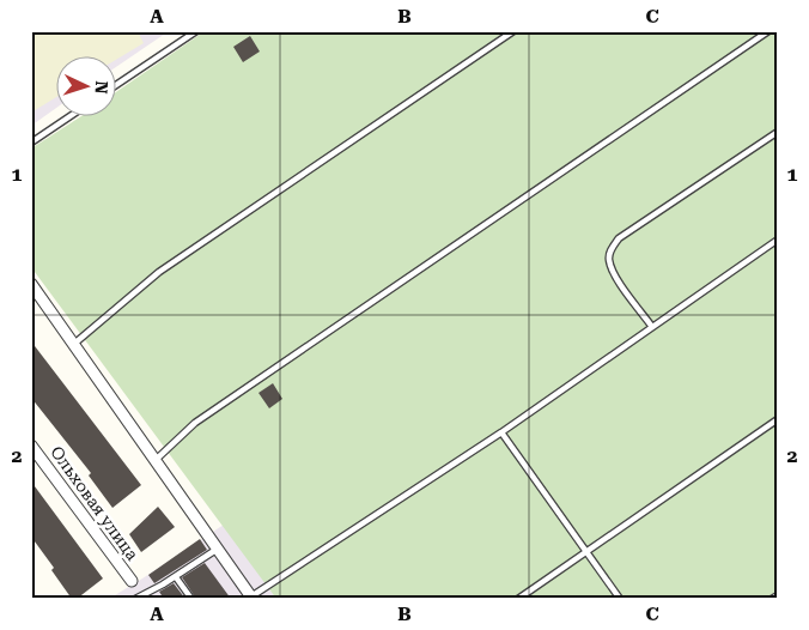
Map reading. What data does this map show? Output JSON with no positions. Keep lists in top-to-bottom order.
{
  "streets": {
    "street": ["Ольховая улица"]
  },
  "north": "right",
  "grid": {
    "columns": ["A", "B", "C"],
    "rows": ["1", "2"]
  }
}
